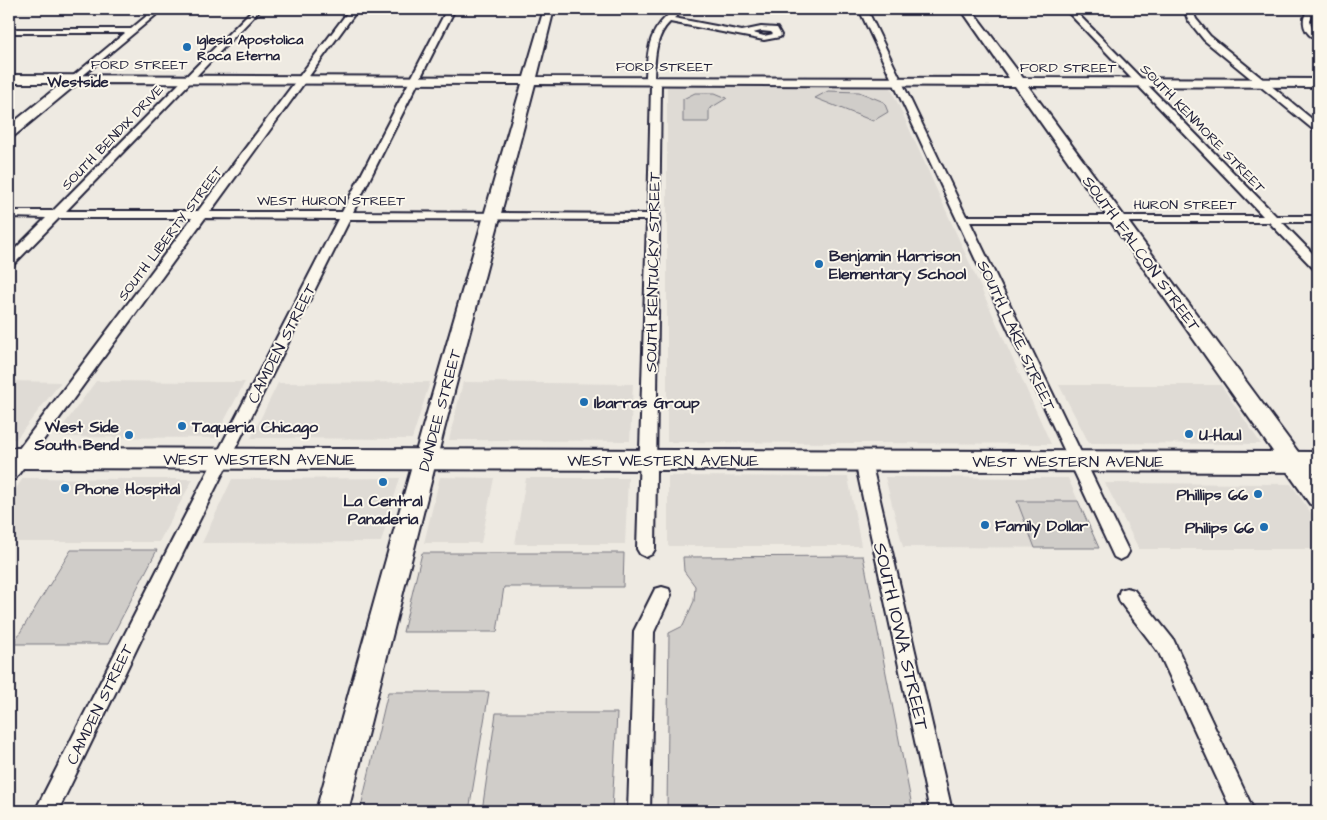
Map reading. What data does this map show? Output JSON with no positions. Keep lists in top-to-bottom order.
{
  "streets": {
    "main road": ["WEST WESTERN AVENUE"],
    "street": [
      "FORD STREET",
      "SOUTH KENMORE STREET",
      "SOUTH BENDIX DRIVE",
      "WEST HURON STREET",
      "HURON STREET",
      "SOUTH LIBERTY STREET",
      "SOUTH FALCON STREET",
      "SOUTH KENTUCKY STREET",
      "SOUTH LAKE STREET",
      "CAMDEN STREET",
      "DUNDEE STREET",
      "SOUTH IOWA STREET"
    ]
  },
  "crossings": [
    ["FORD STREET", "SOUTH KENMORE STREET"],
    ["FORD STREET", "SOUTH BENDIX DRIVE"],
    ["FORD STREET", "SOUTH LIBERTY STREET"],
    ["FORD STREET", "SOUTH FALCON STREET"],
    ["FORD STREET", "SOUTH KENTUCKY STREET"],
    ["FORD STREET", "SOUTH LAKE STREET"],
    ["FORD STREET", "CAMDEN STREET"],
    ["FORD STREET", "DUNDEE STREET"],
    ["SOUTH KENMORE STREET", "HURON STREET"],
    ["SOUTH BENDIX DRIVE", "WEST HURON STREET"],
    ["WEST HURON STREET", "SOUTH LIBERTY STREET"],
    ["WEST HURON STREET", "SOUTH KENTUCKY STREET"],
    ["WEST HURON STREET", "CAMDEN STREET"],
    ["WEST HURON STREET", "DUNDEE STREET"],
    ["HURON STREET", "SOUTH FALCON STREET"],
    ["HURON STREET", "SOUTH LAKE STREET"],
    ["SOUTH LIBERTY STREET", "WEST WESTERN AVENUE"],
    ["SOUTH FALCON STREET", "WEST WESTERN AVENUE"],
    ["SOUTH KENTUCKY STREET", "WEST WESTERN AVENUE"],
    ["SOUTH LAKE STREET", "WEST WESTERN AVENUE"],
    ["CAMDEN STREET", "WEST WESTERN AVENUE"],
    ["DUNDEE STREET", "WEST WESTERN AVENUE"],
    ["WEST WESTERN AVENUE", "SOUTH IOWA STREET"]
  ],
  "districts": ["Westside"],
  "places": [
    "Iglesia Apostolica Roca Eterna",
    "Benjamin Harrison Elementary School",
    "Ibarras Group",
    "Taqueria Chicago",
    "U-Haul",
    "West Side South Bend",
    "La Central Panaderia",
    "Phone Hospital",
    "Phillips 66",
    "Family Dollar",
    "Philips 66"
  ]
}
